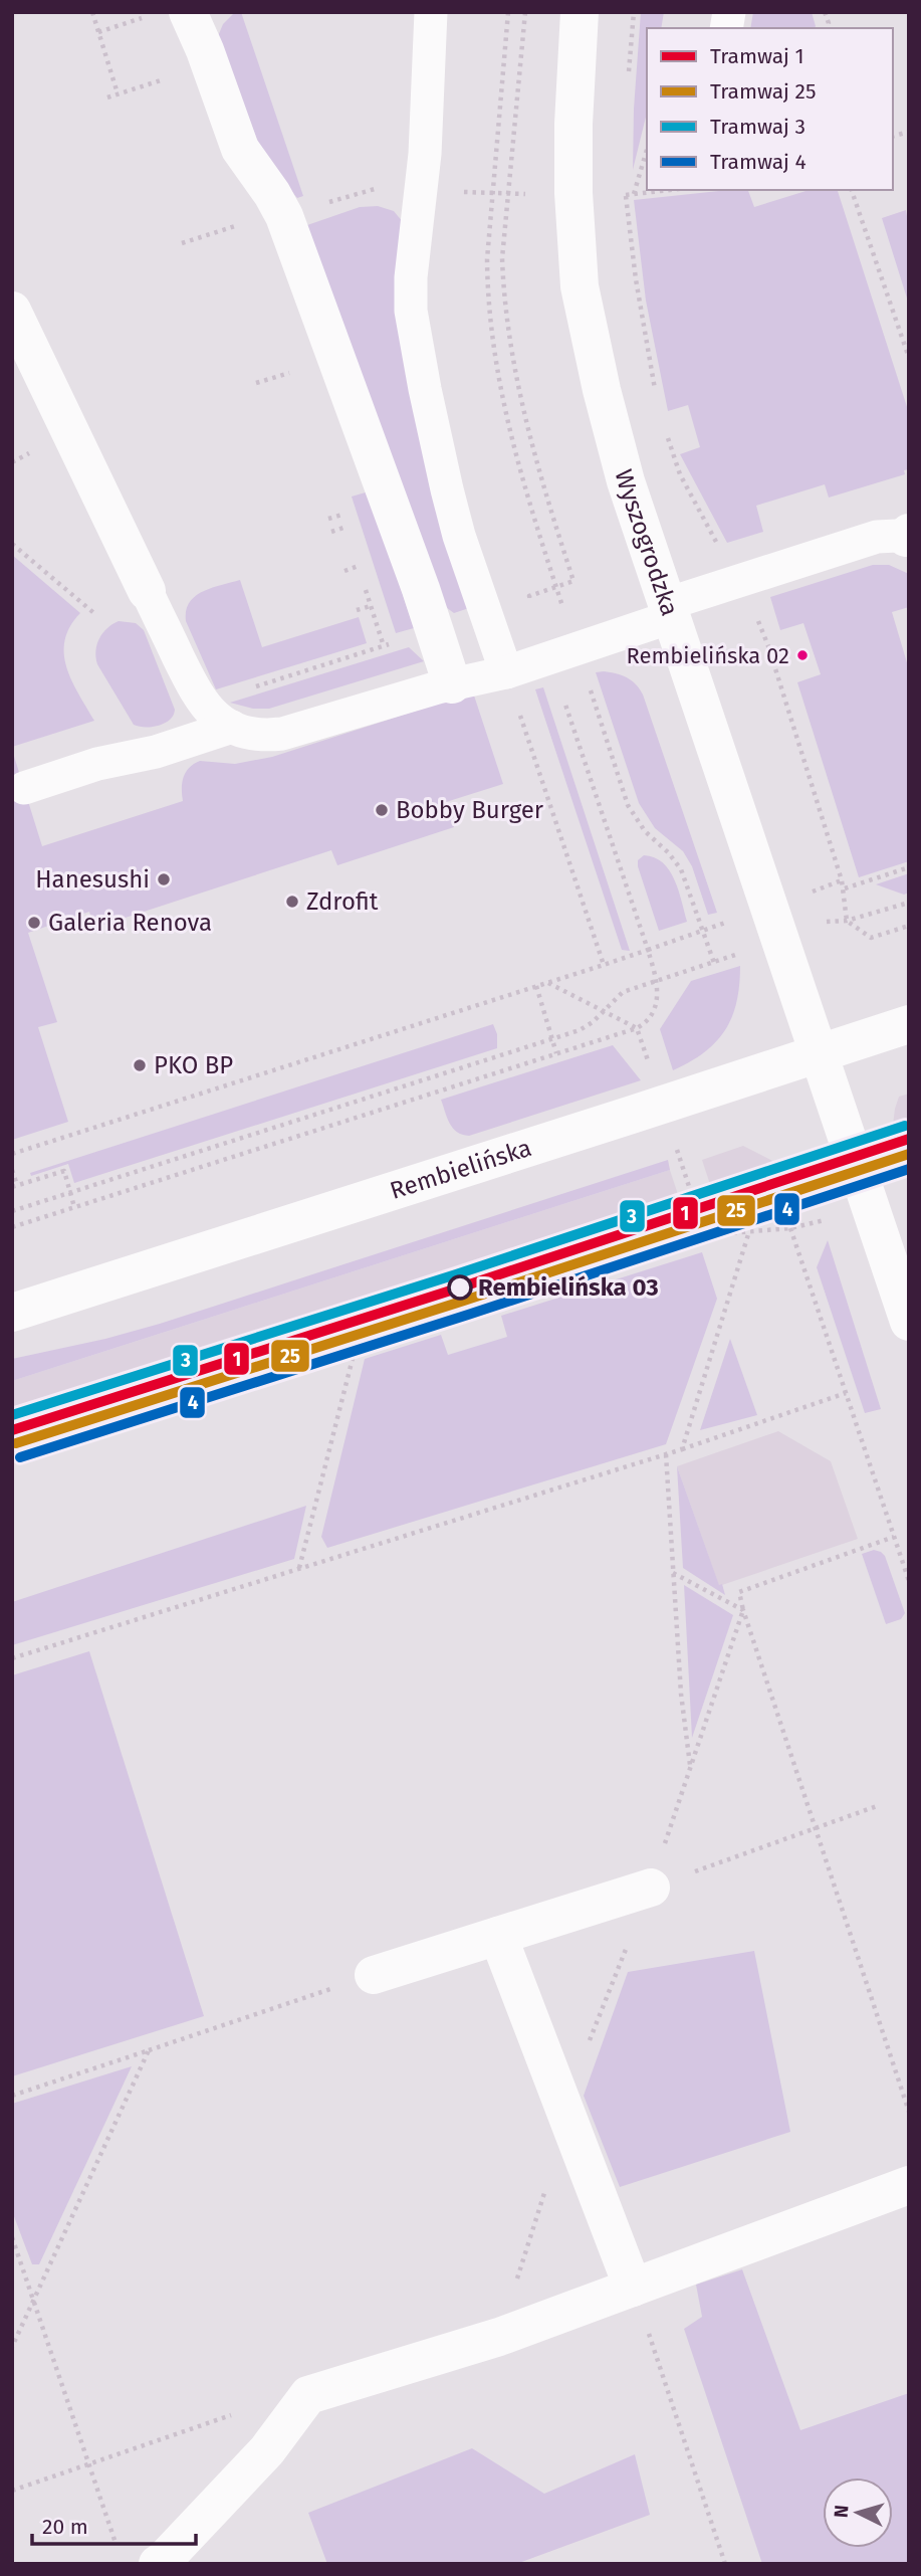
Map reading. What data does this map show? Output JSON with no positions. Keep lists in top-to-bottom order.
{
  "streets": {
    "street": ["Wyszogrodzka", "Rembielińska"]
  },
  "crossings": [
    ["Wyszogrodzka", "Rembielińska"]
  ],
  "places": [
    "Rembielińska 02",
    "Bobby Burger",
    "Hanesushi",
    "Zdrofit",
    "Galeria Renova",
    "PKO BP",
    "Rembielińska 03"
  ],
  "lines": [
    "tram line 3",
    "tram line 1",
    "tram line 25",
    "tram line 4"
  ],
  "legend": [
    "Tramwaj 1",
    "Tramwaj 25",
    "Tramwaj 3",
    "Tramwaj 4"
  ],
  "scale_bar": "20 m",
  "north": "left"
}
